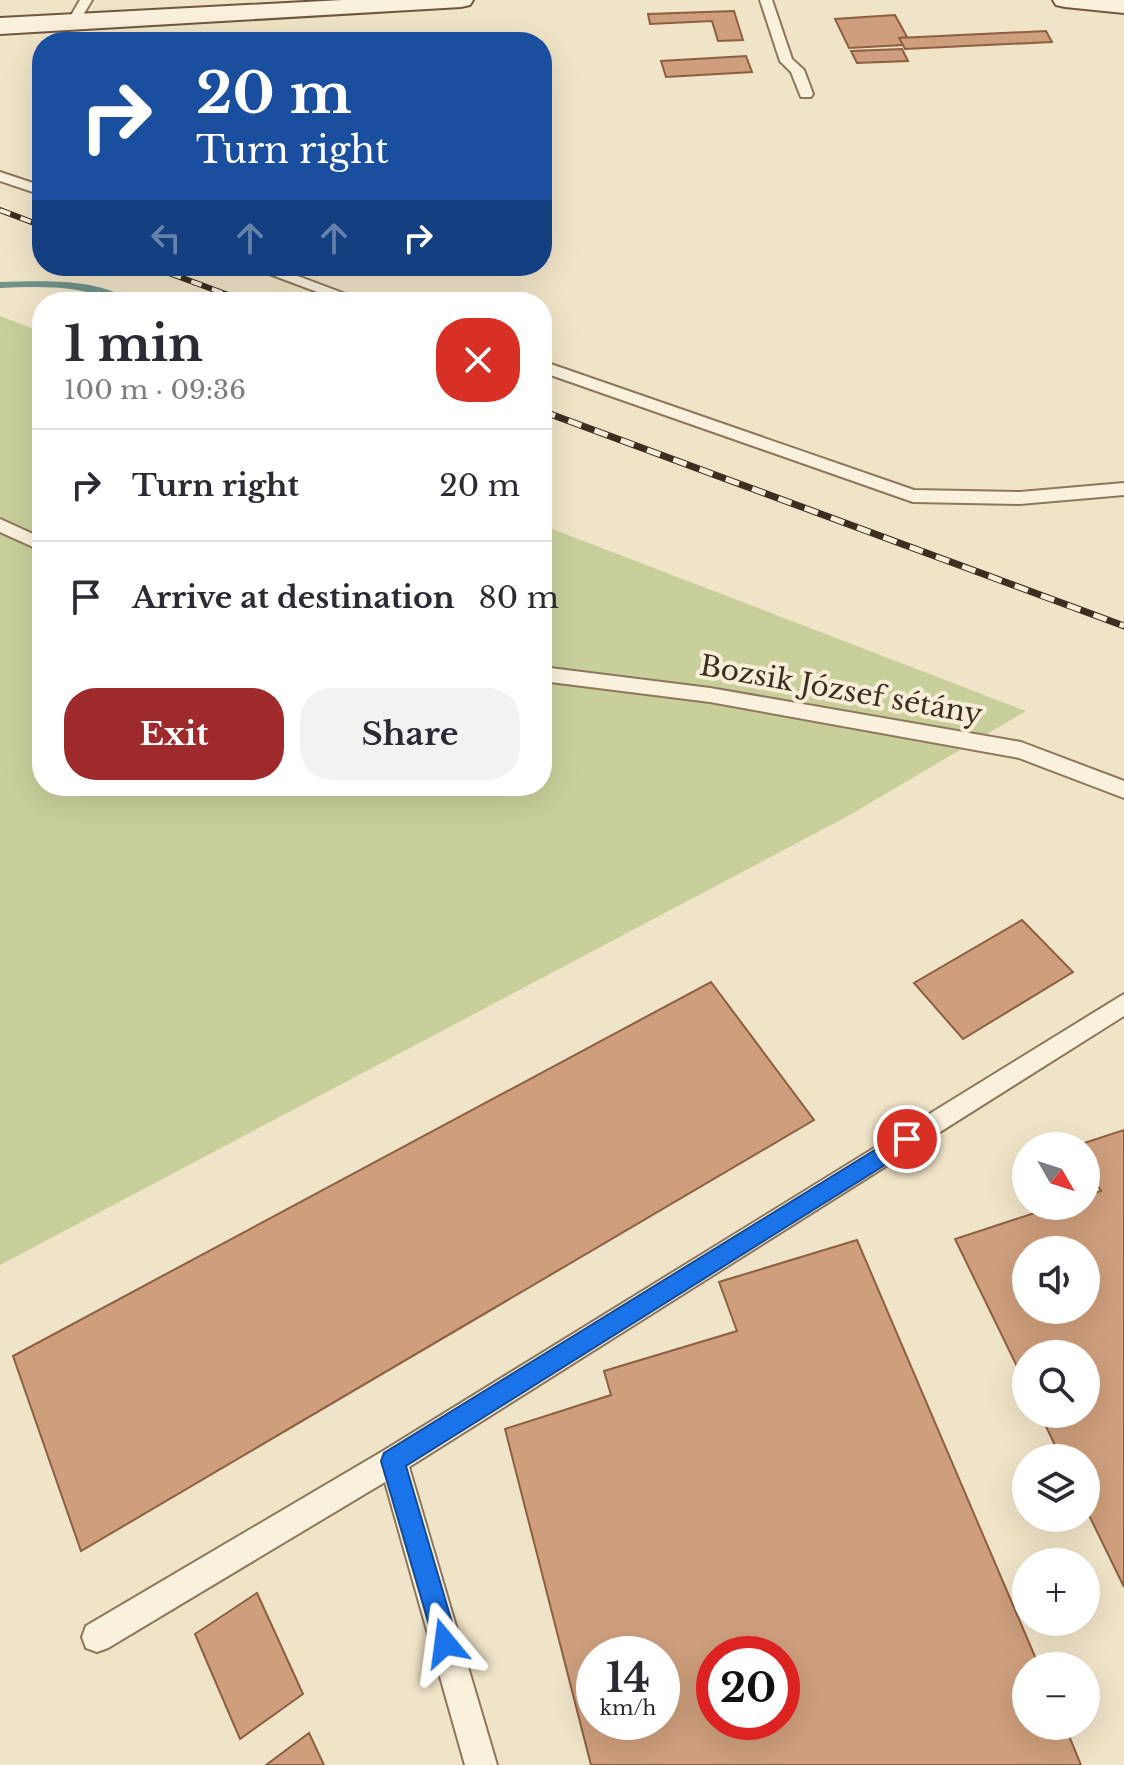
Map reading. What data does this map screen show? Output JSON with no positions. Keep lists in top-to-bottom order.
{
  "streets": {
    "lane": ["Bozsik József sétány"]
  },
  "north": "bottom right",
  "page": {
    "turn": ["20 m", "Turn right"],
    "heading": ["1 min", "100 m · 09:36"],
    "list": [
      {
        "name": "Turn right",
        "value": "20 m"
      },
      {
        "name": "Arrive at destination",
        "value": "80 m"
      }
    ],
    "buttons": ["Exit", "Share"],
    "map_buttons": ["+", "−"],
    "speed": "14 km/h",
    "limit": "20"
  }
}
